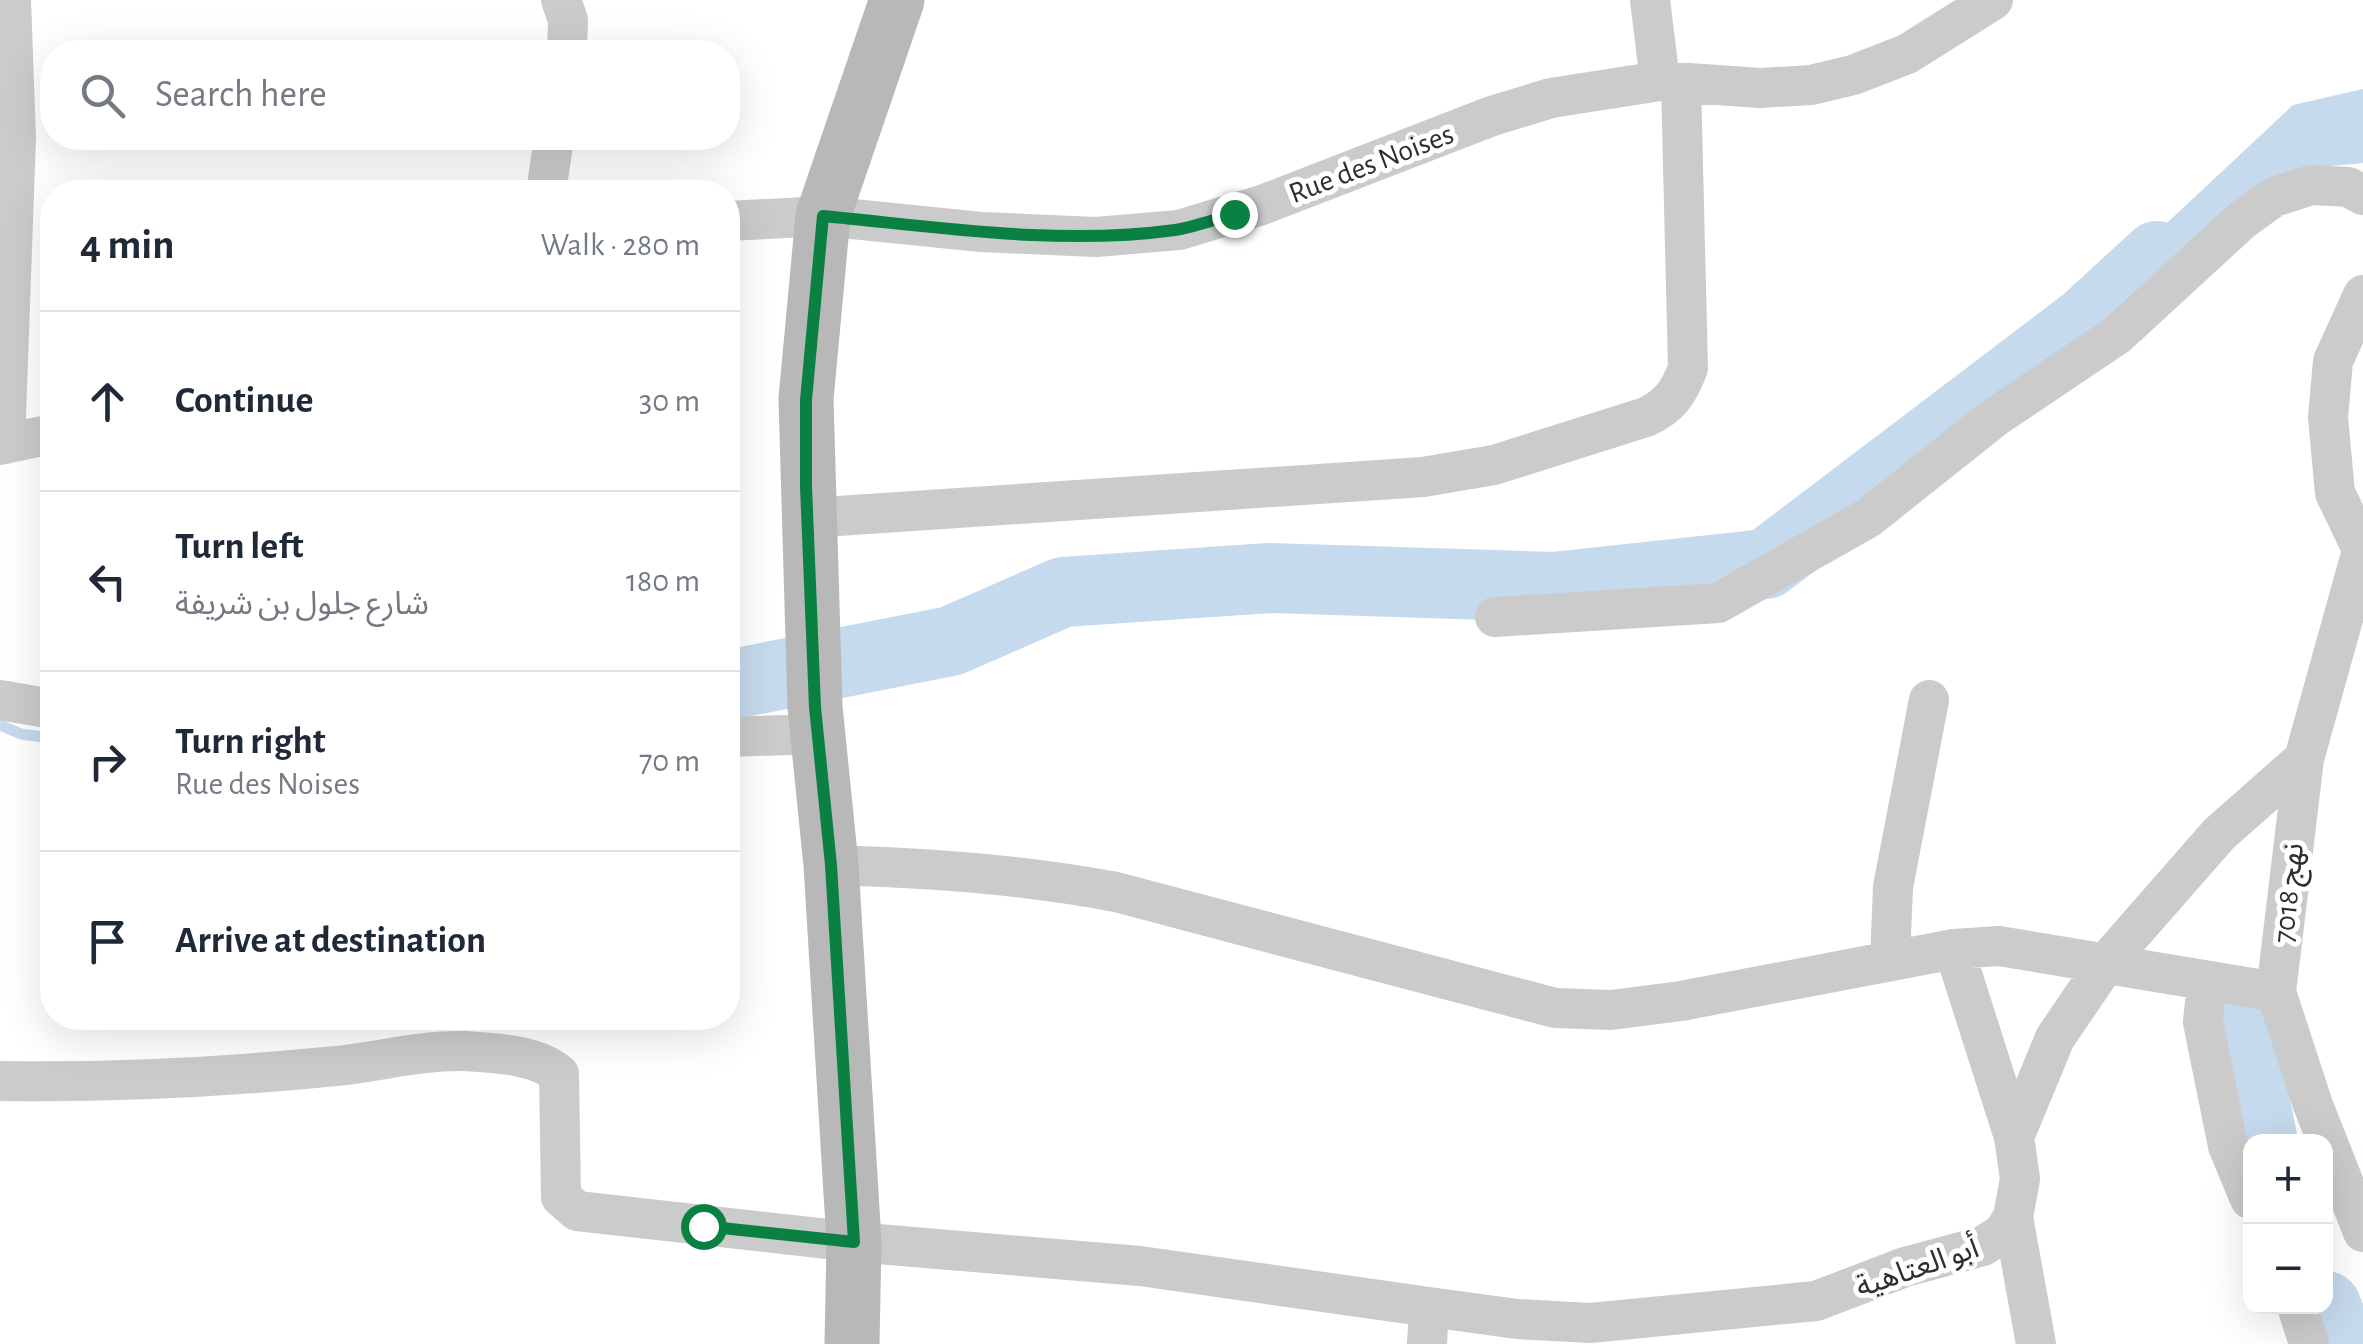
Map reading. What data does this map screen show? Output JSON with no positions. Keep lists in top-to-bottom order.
{
  "streets": {
    "street": ["Rue des Noises", "نهج 7018", "أبو العتاهية"]
  },
  "crossings": [
    ["نهج 7018", "أبو العتاهية"]
  ],
  "page": {
    "search": "Search here",
    "heading": ["4 min", "Walk · 280 m"],
    "list": [
      ["Continue", "30 m"],
      ["Turn left", "شارع جلول بن شريفة", "180 m"],
      ["Turn right", "Rue des Noises", "70 m"],
      "Arrive at destination"
    ],
    "map_buttons": ["+", "−"]
  }
}
